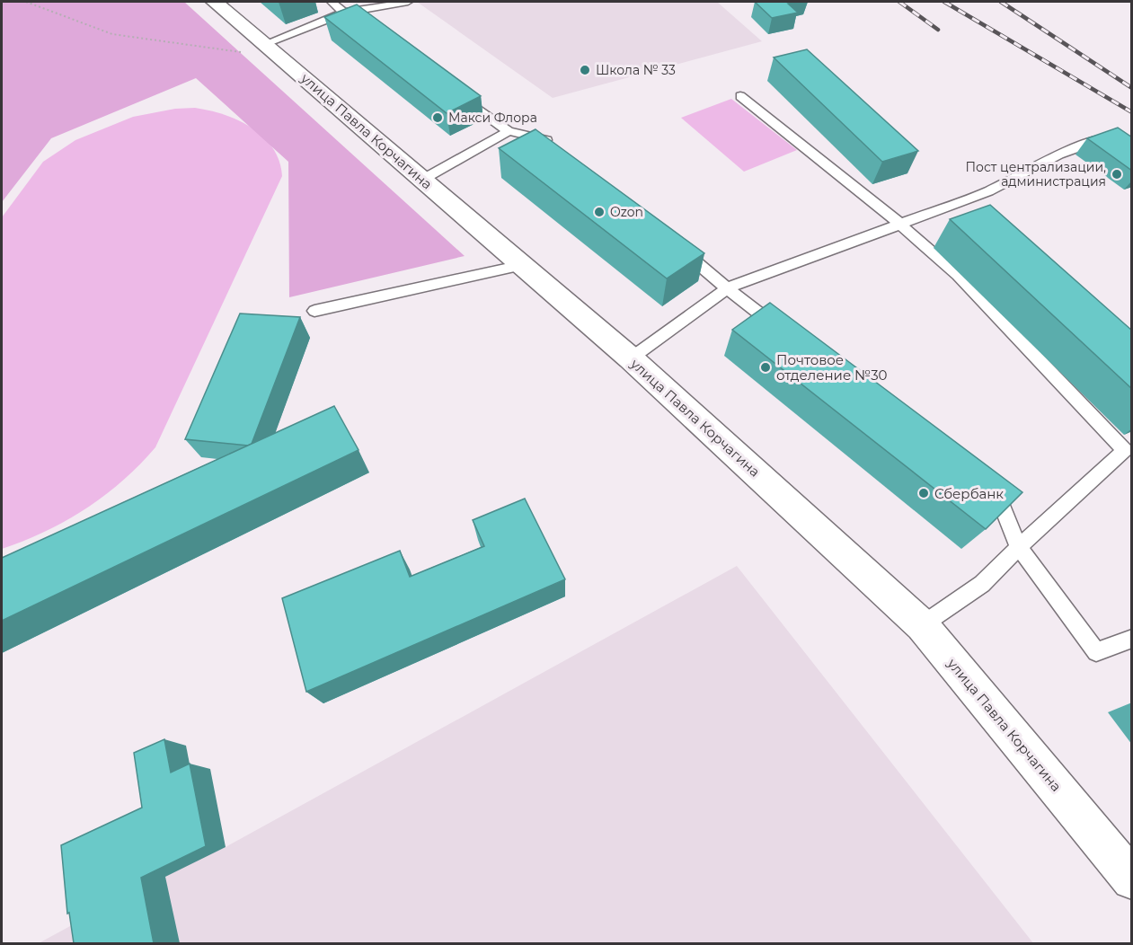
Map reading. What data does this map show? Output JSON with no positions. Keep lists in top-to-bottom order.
{
  "streets": {
    "main road": ["улица Павла Корчагина"]
  },
  "places": [
    "Школа № 33",
    "Макси Флора",
    "Пост централизации, администрация",
    "Ozon",
    "Почтовое отделение №30",
    "Сбербанк"
  ]
}
